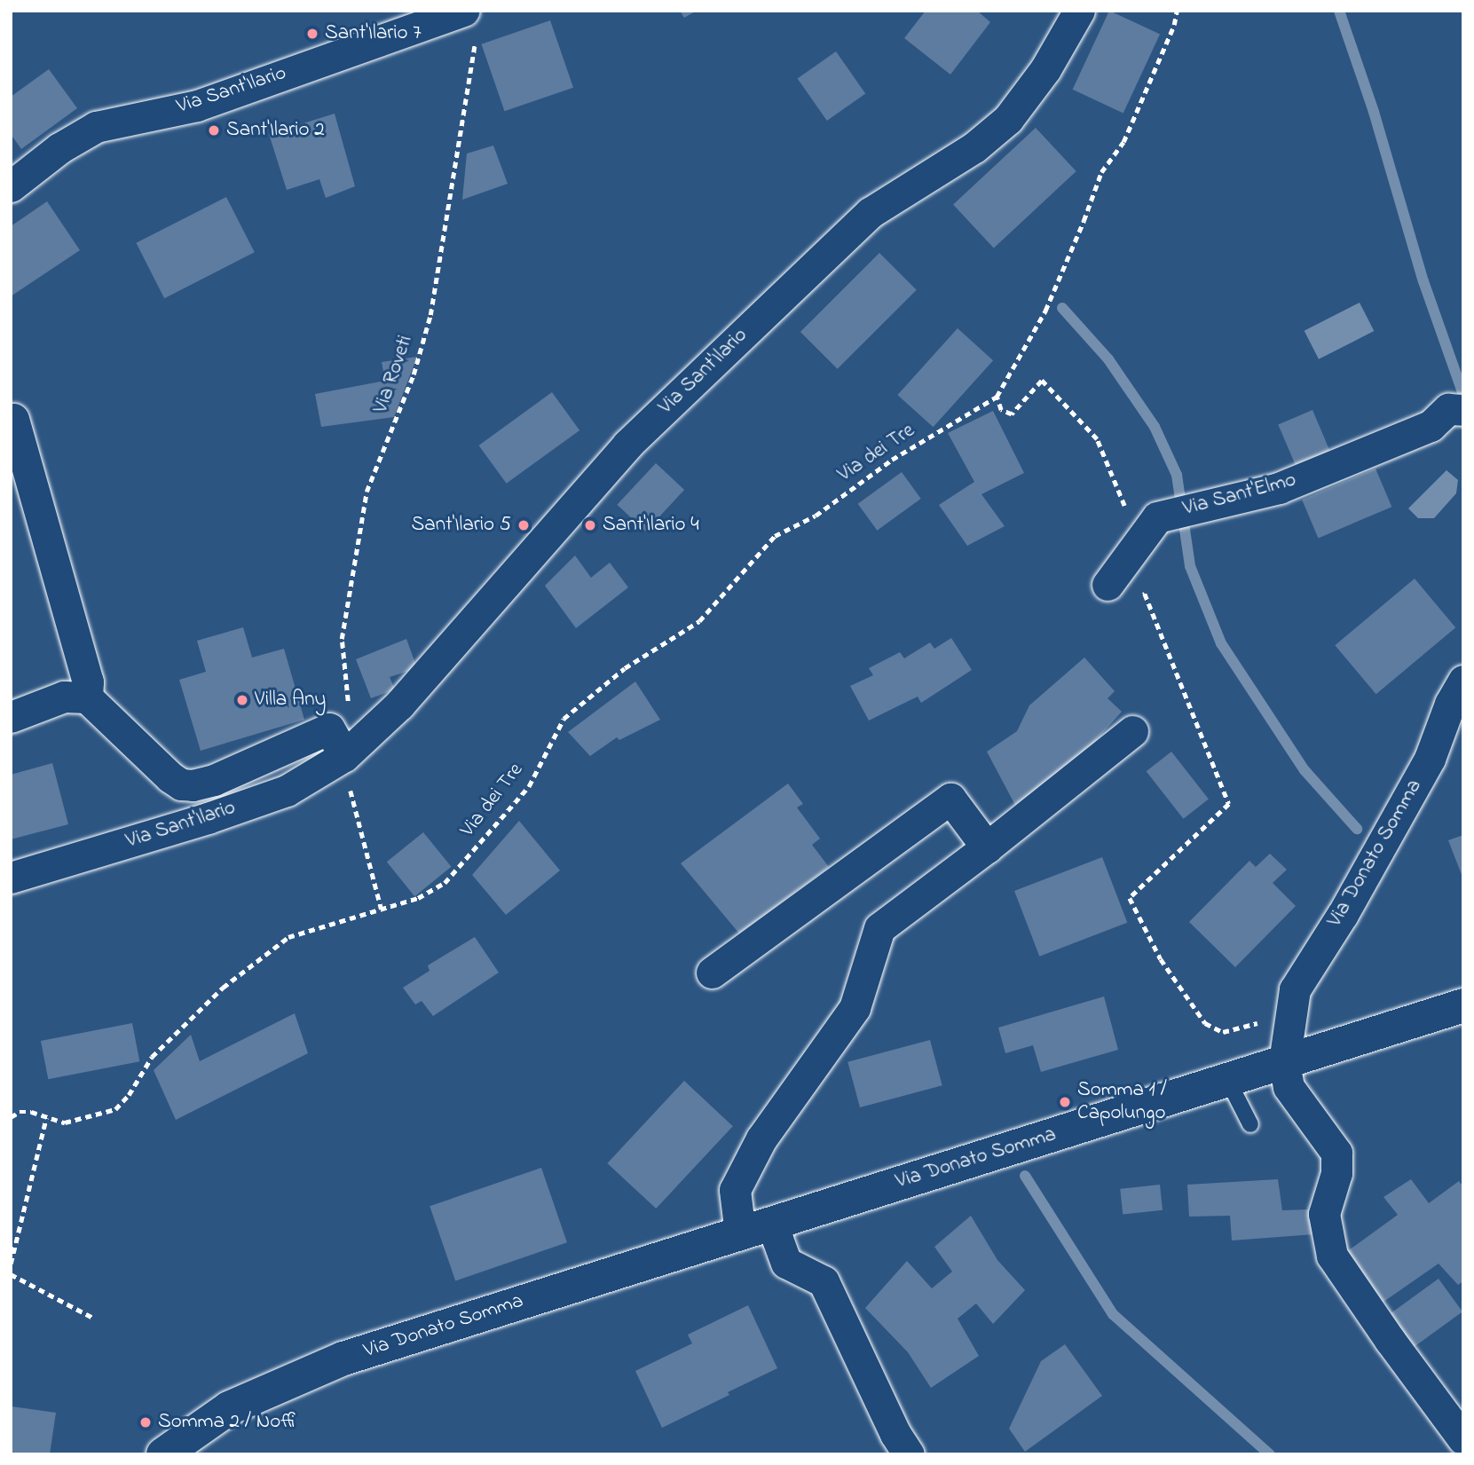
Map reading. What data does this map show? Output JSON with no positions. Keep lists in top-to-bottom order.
{
  "streets": {
    "main road": ["Via Donato Somma"],
    "street": ["Via Sant'Ilario", "Via Sant'Elmo"],
    "path": ["Via Roveti", "Via dei Tre"]
  },
  "crossings": [
    ["Via Sant'Ilario", "Via Roveti"]
  ],
  "places": [
    "Sant'Ilario 7",
    "Sant'Ilario 2",
    "Sant'Ilario 5",
    "Sant'Ilario 4",
    "Villa Any",
    "Somma 1 / Capolungo",
    "Somma 2 / Noffi"
  ]
}
